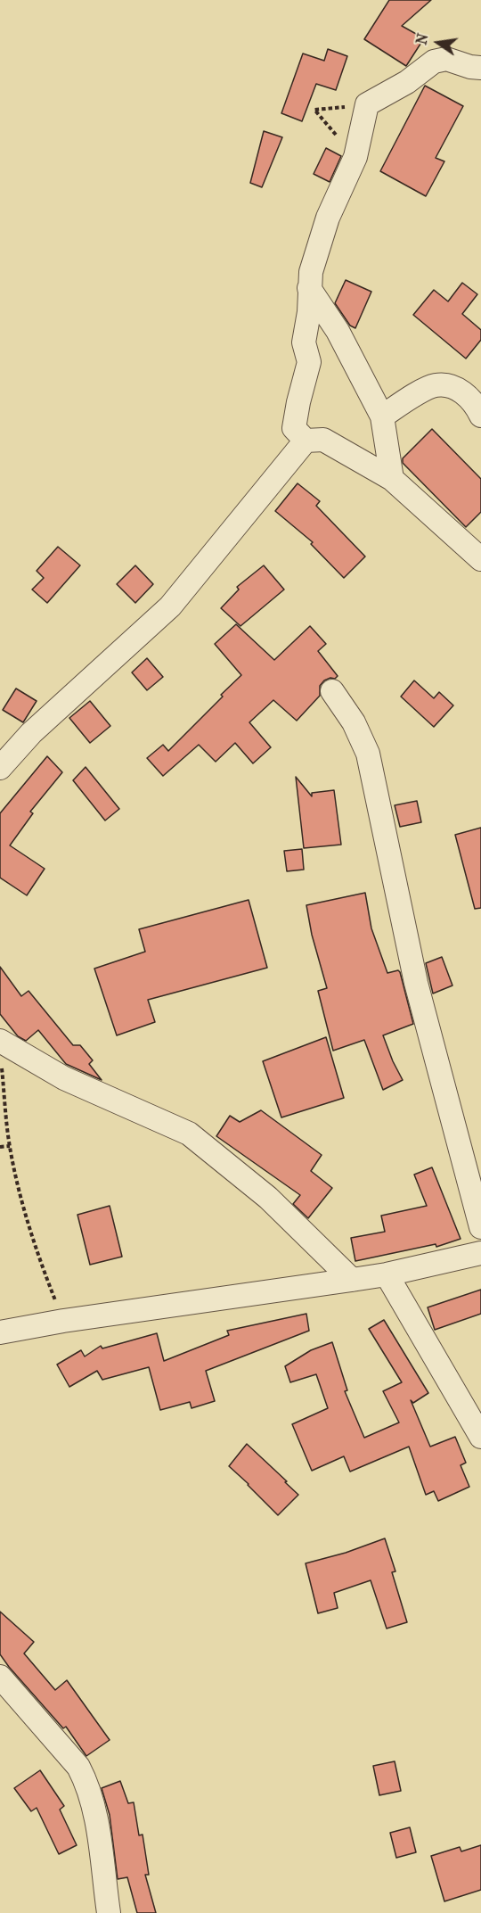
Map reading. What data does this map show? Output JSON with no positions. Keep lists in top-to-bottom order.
{
  "north": "left"
}
